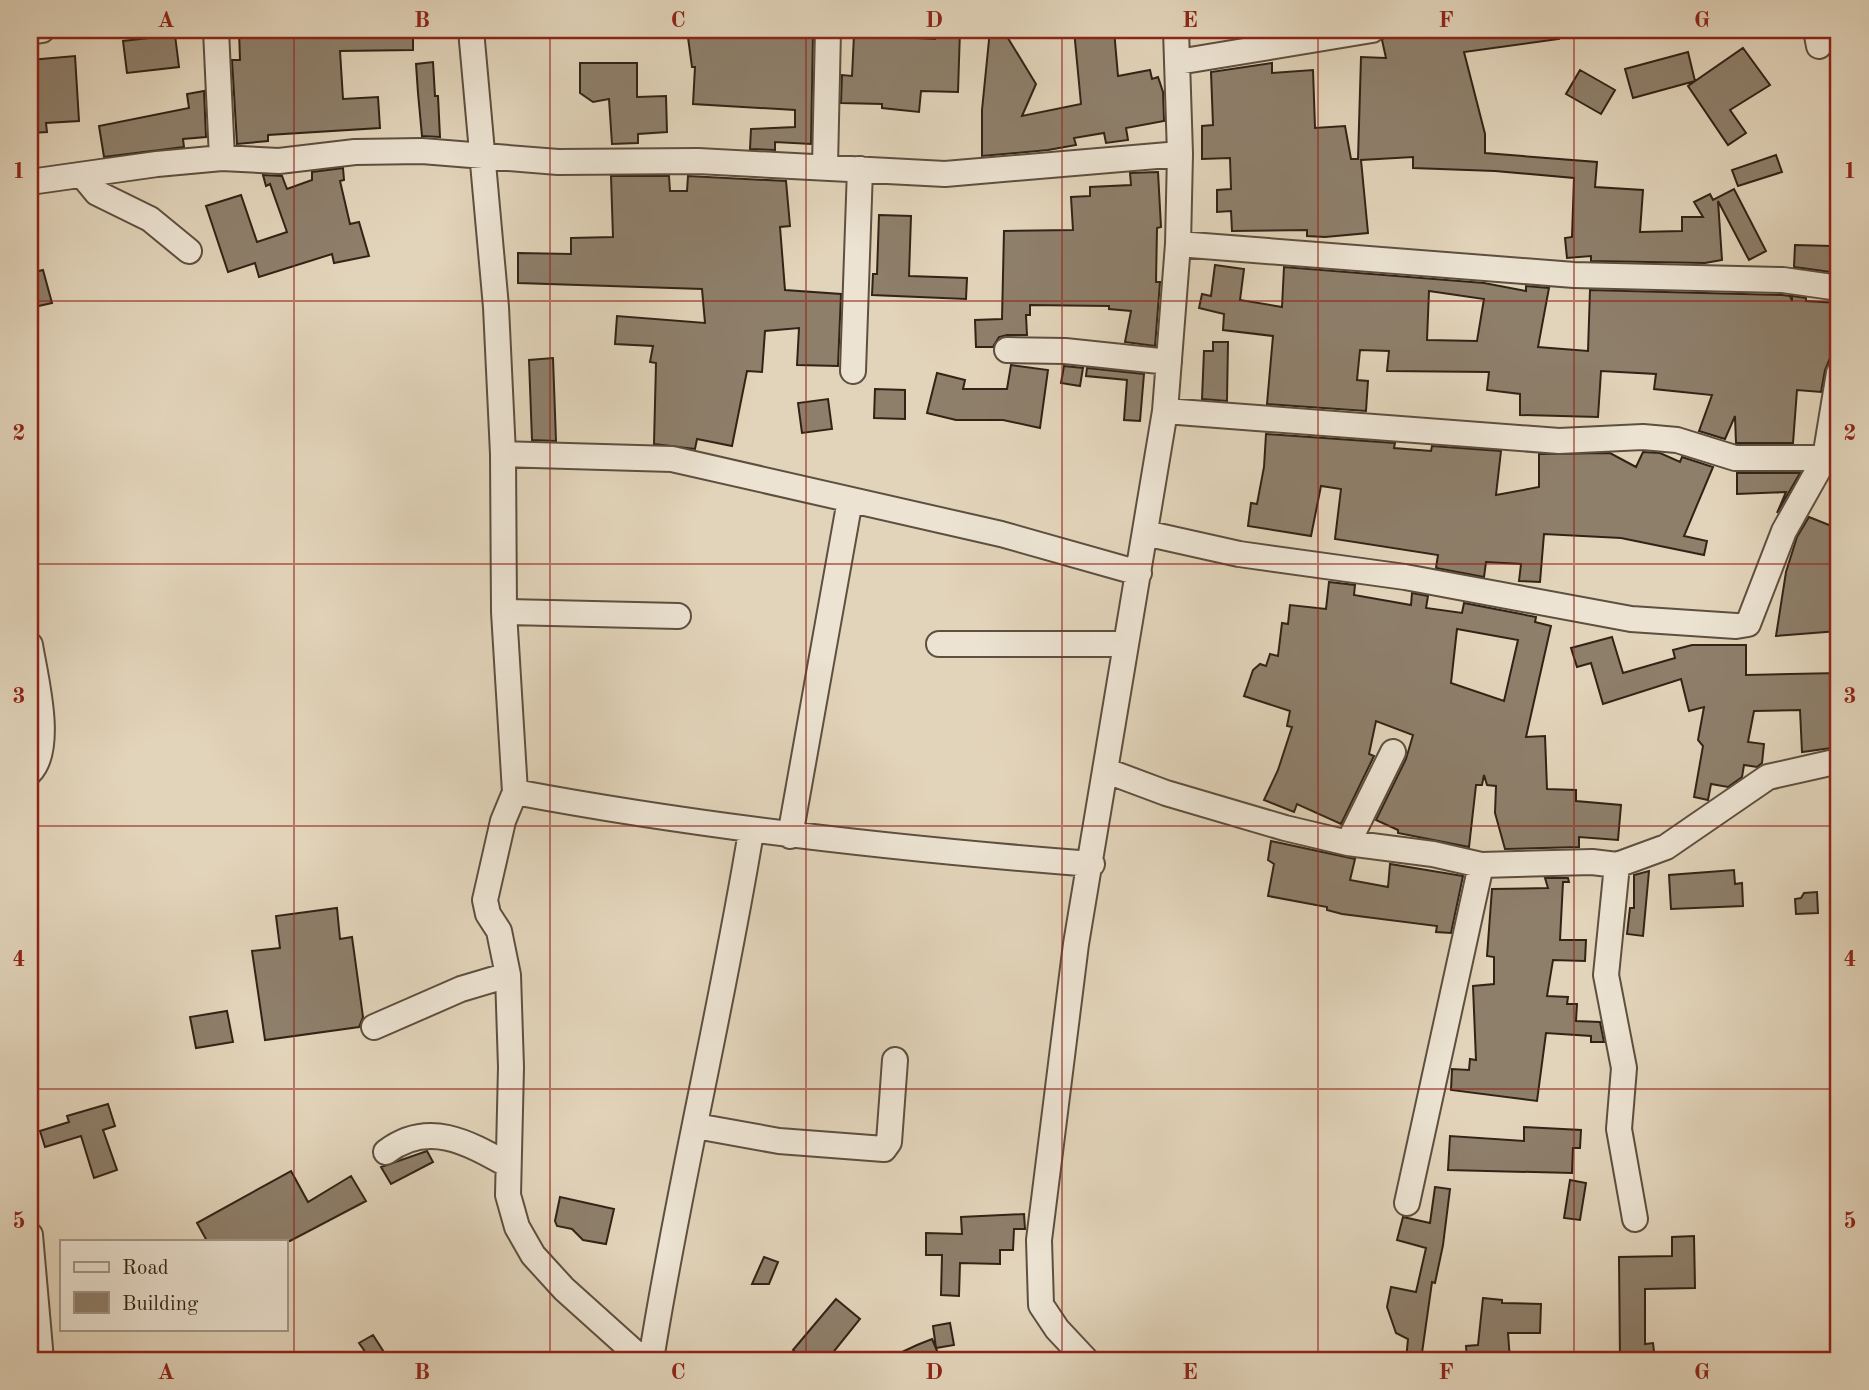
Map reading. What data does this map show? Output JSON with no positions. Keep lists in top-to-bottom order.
{
  "legend": ["Road", "Building"],
  "grid": {
    "columns": [
      "A",
      "B",
      "C",
      "D",
      "E",
      "F",
      "G"
    ],
    "rows": [
      "1",
      "2",
      "3",
      "4",
      "5"
    ]
  }
}
